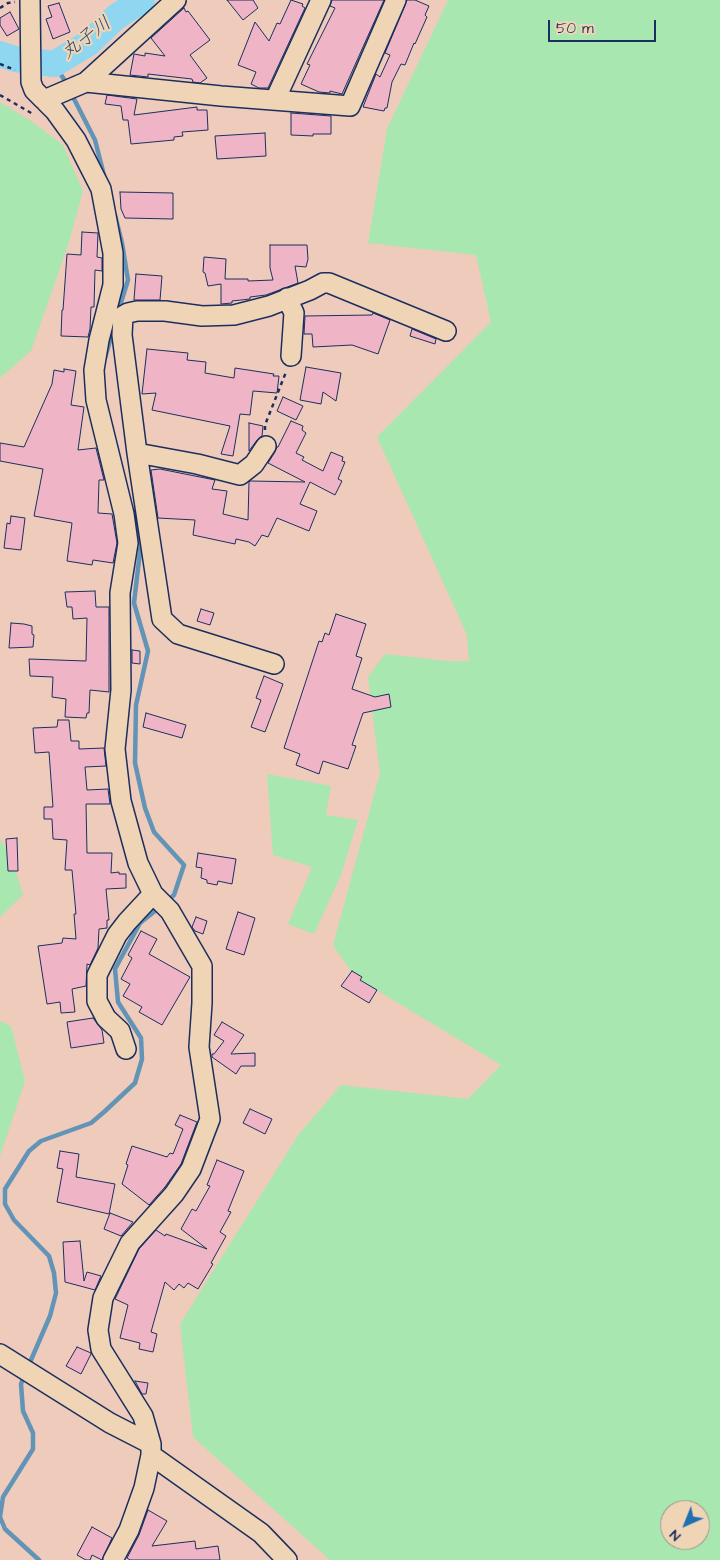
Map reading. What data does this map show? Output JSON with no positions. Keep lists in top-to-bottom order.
{
  "water": ["丸子川"],
  "scale_bar": "50 m",
  "north": "bottom left"
}
